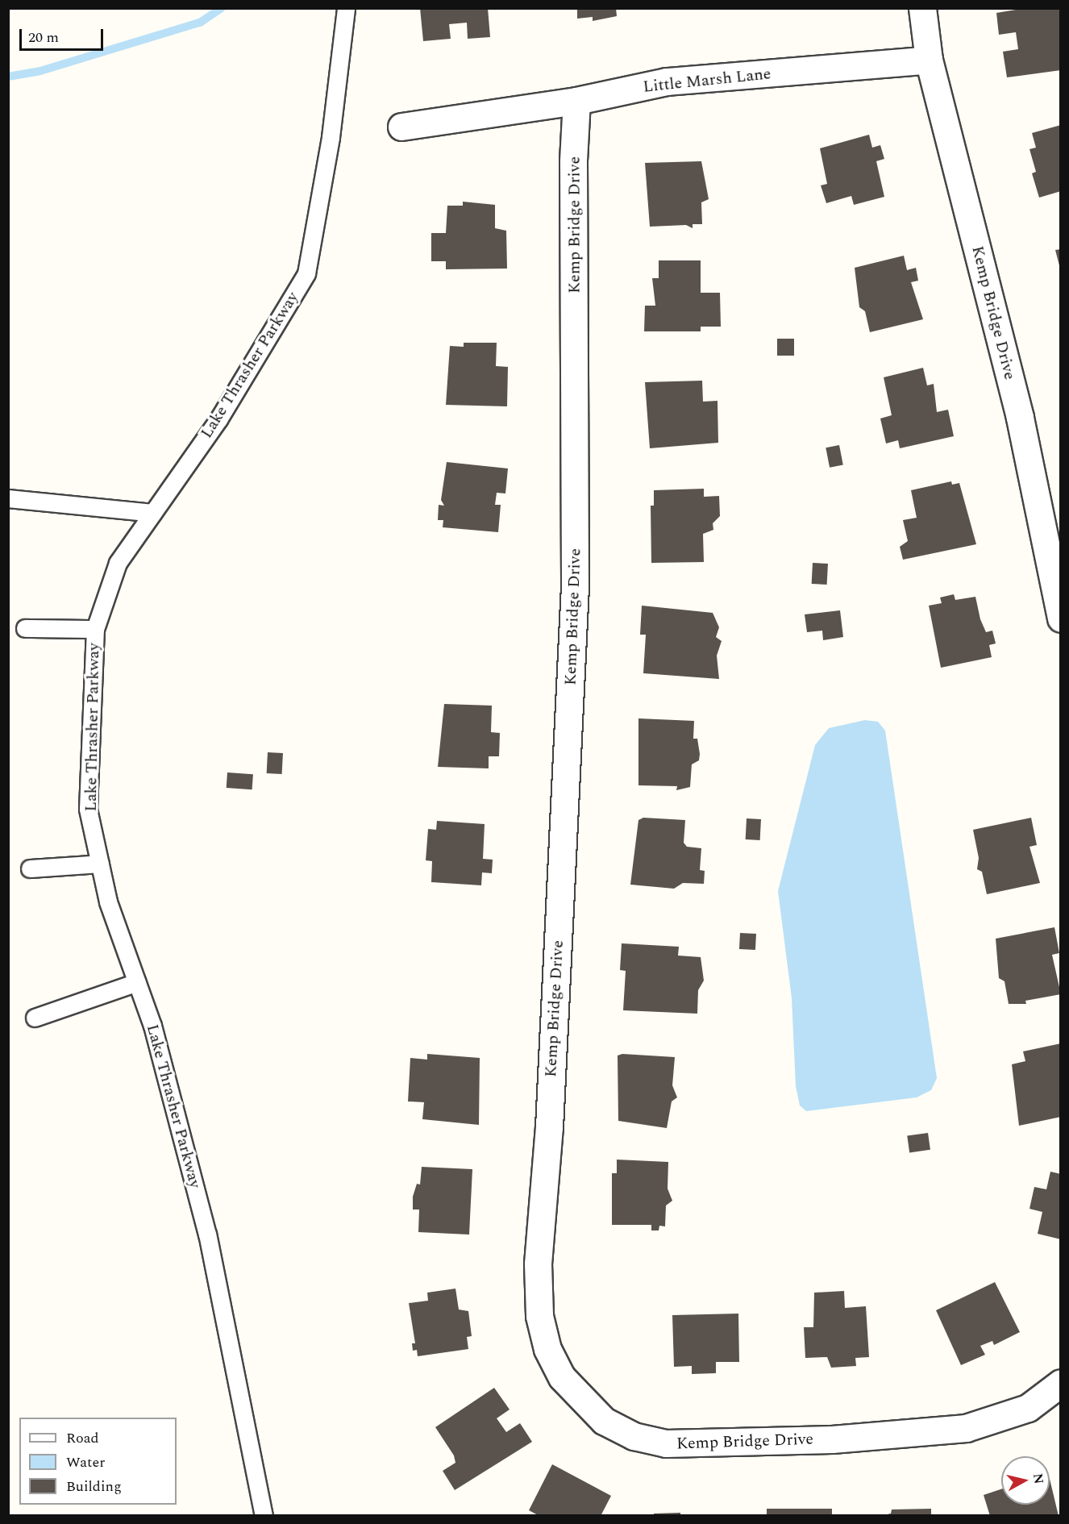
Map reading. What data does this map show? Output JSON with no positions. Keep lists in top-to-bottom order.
{
  "streets": {
    "street": ["Little Marsh Lane", "Kemp Bridge Drive"],
    "lane": ["Lake Thrasher Parkway"]
  },
  "crossings": [
    ["Little Marsh Lane", "Kemp Bridge Drive"]
  ],
  "legend": ["Road", "Water", "Building"],
  "scale_bar": "20 m",
  "north": "right"
}
